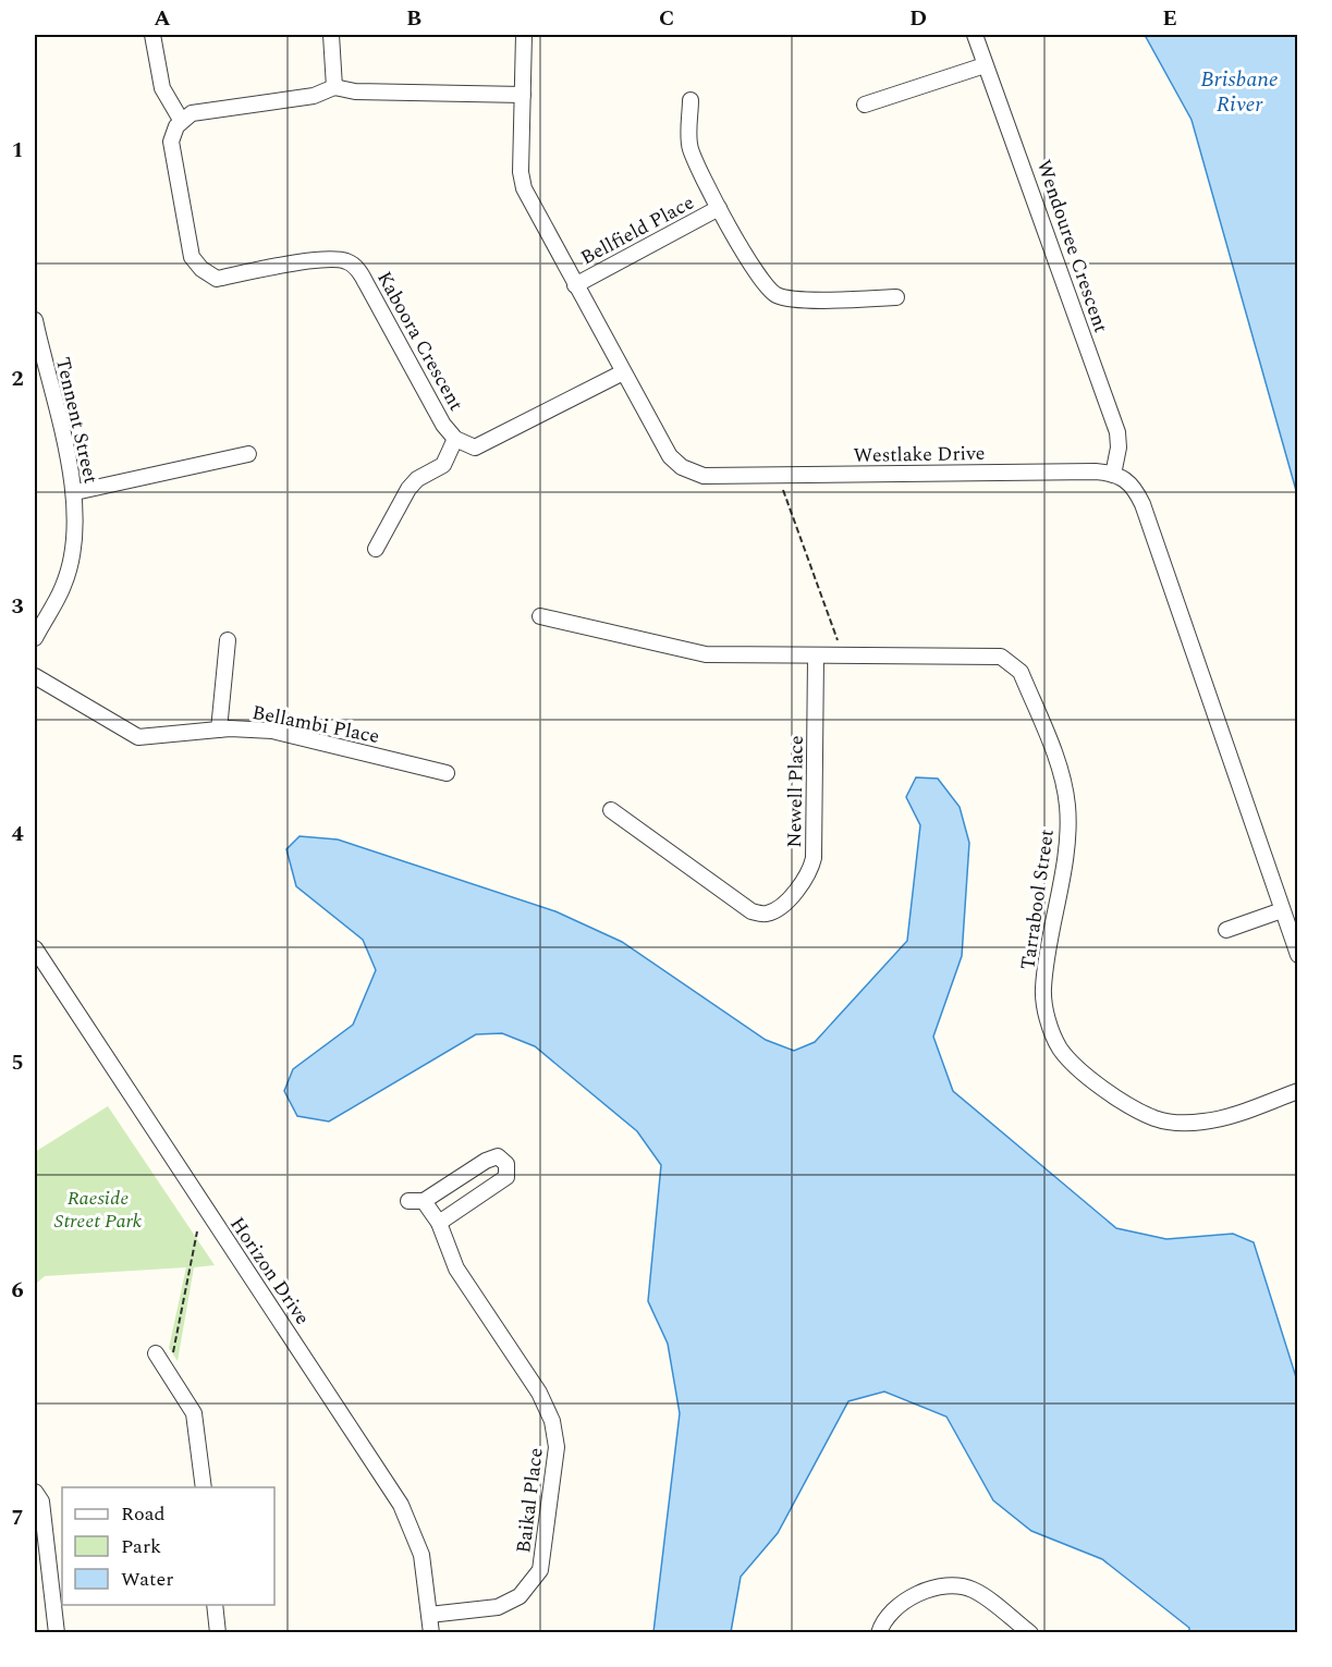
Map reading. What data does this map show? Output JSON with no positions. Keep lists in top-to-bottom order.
{
  "streets": {
    "street": [
      "Bellfield Place",
      "Wendouree Crescent",
      "Kaboora Crescent",
      "Tennent Street",
      "Westlake Drive",
      "Bellambi Place",
      "Newell Place",
      "Tarrabool Street",
      "Horizon Drive",
      "Baikal Place"
    ]
  },
  "crossings": [
    ["Bellfield Place", "Westlake Drive"],
    ["Wendouree Crescent", "Westlake Drive"],
    ["Kaboora Crescent", "Westlake Drive"],
    ["Newell Place", "Tarrabool Street"],
    ["Horizon Drive", "Baikal Place"]
  ],
  "water": ["Brisbane River"],
  "parks": ["Raeside Street Park"],
  "legend": ["Road", "Park", "Water"],
  "grid": {
    "columns": [
      "A",
      "B",
      "C",
      "D",
      "E"
    ],
    "rows": [
      "1",
      "2",
      "3",
      "4",
      "5",
      "6",
      "7"
    ]
  }
}
